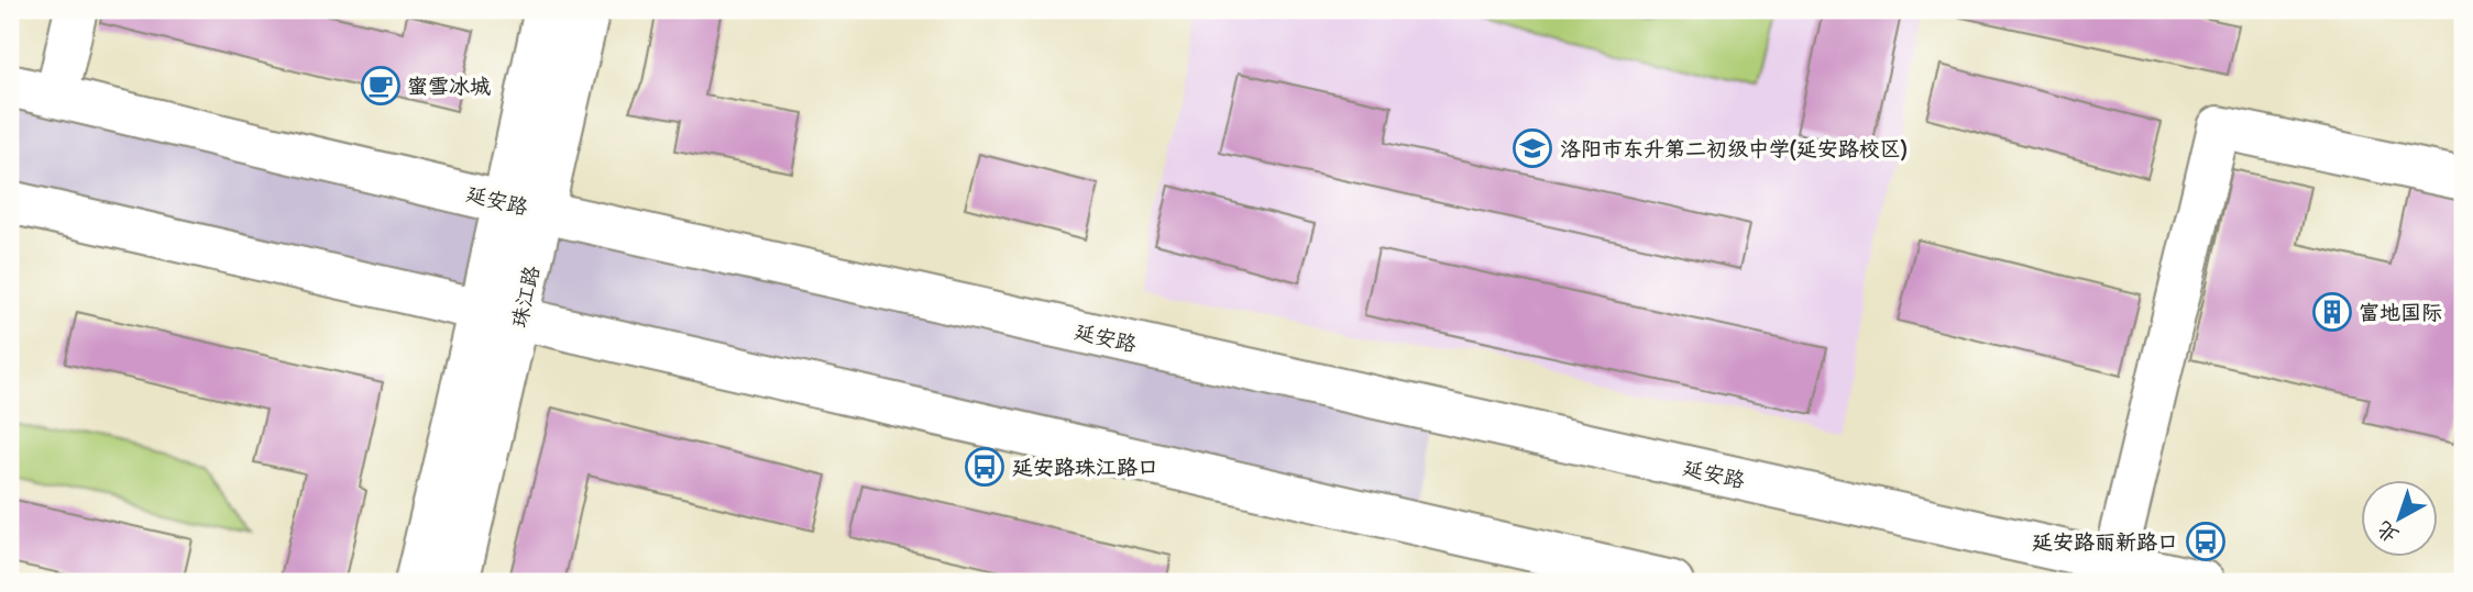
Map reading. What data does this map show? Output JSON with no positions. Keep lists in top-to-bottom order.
{
  "streets": {
    "main road": ["延安路", "珠江路"]
  },
  "crossings": [
    ["延安路", "珠江路"]
  ],
  "places": {
    "cafe": ["蜜雪冰城"],
    "school or university": ["洛阳市东升第二初级中学(延安路校区)"],
    "building": ["富地国际"],
    "bus stop": ["延安路珠江路口", "延安路丽新路口"]
  },
  "north": "bottom left"
}
